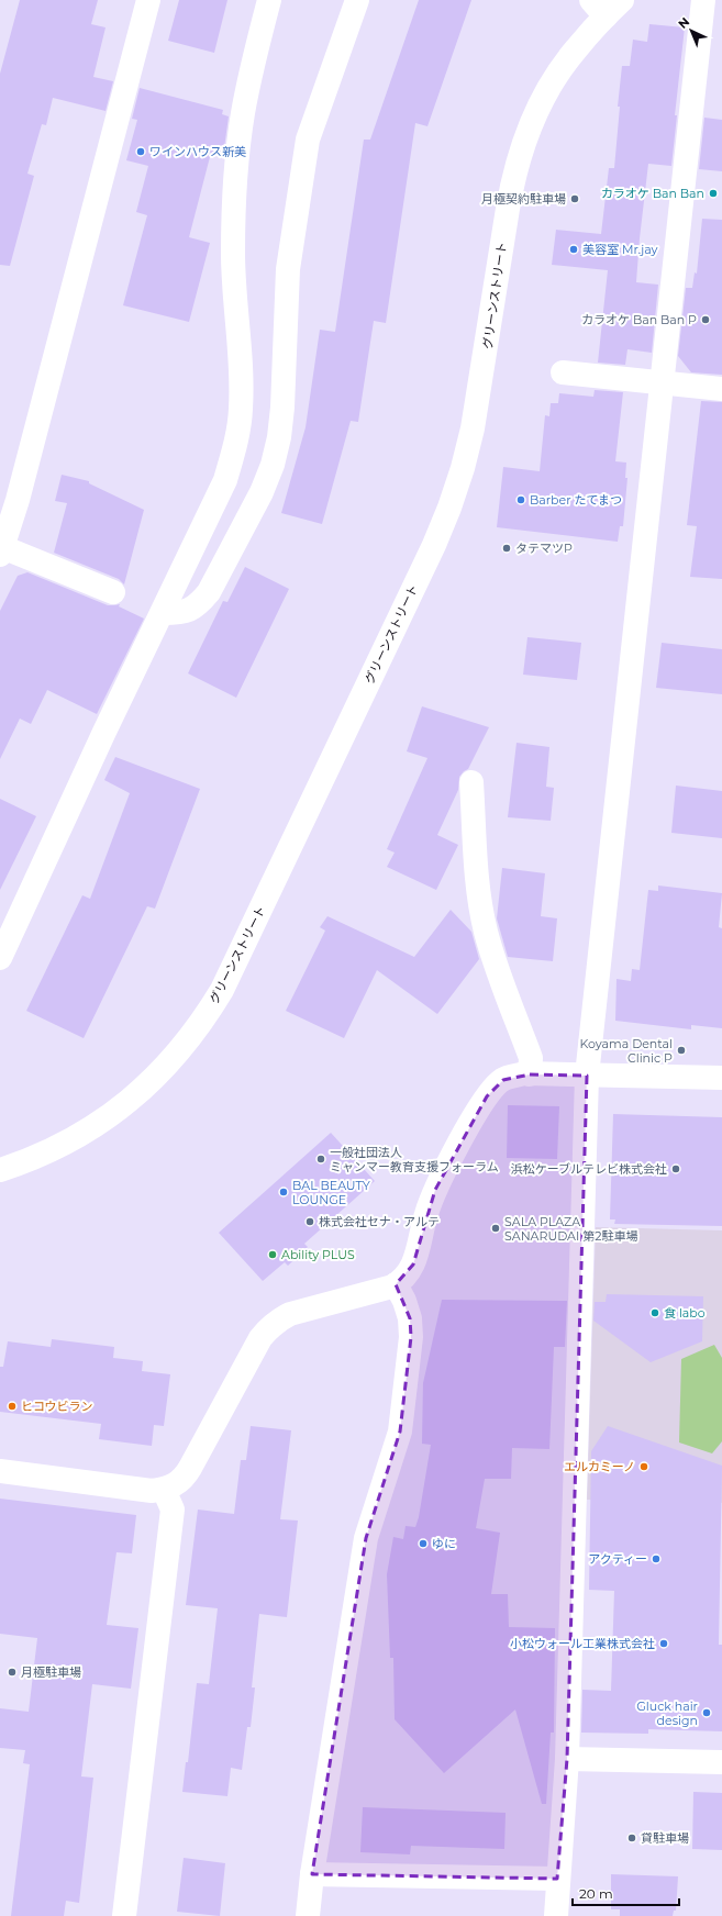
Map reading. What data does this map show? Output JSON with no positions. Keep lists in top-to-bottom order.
{
  "streets": {
    "street": ["グリーンストリート"]
  },
  "places": [
    "ワインハウス新美",
    "カラオケ Ban Ban",
    "月極契約駐車場",
    "美容室 Mr.jay",
    "カラオケ Ban Ban P",
    "Barber たてまつ",
    "タテマツP",
    "Koyama Dental Clinic P",
    "一般社団法人 ミャンマー教育支援フォーラム",
    "浜松ケーブルテレビ株式会社",
    "BAL BEAUTY LOUNGE",
    "株式会社セナ・アルテ",
    "SALA PLAZA SANARUDAI 第2駐車場",
    "Ability PLUS",
    "食 labo",
    "ヒコウビラン",
    "エルカミーノ",
    "ゆに",
    "アクティー",
    "小松ウォール工業株式会社",
    "月極駐車場",
    "Gluck hair design",
    "貸駐車場"
  ],
  "scale_bar": "20 m",
  "north": "top left"
}
